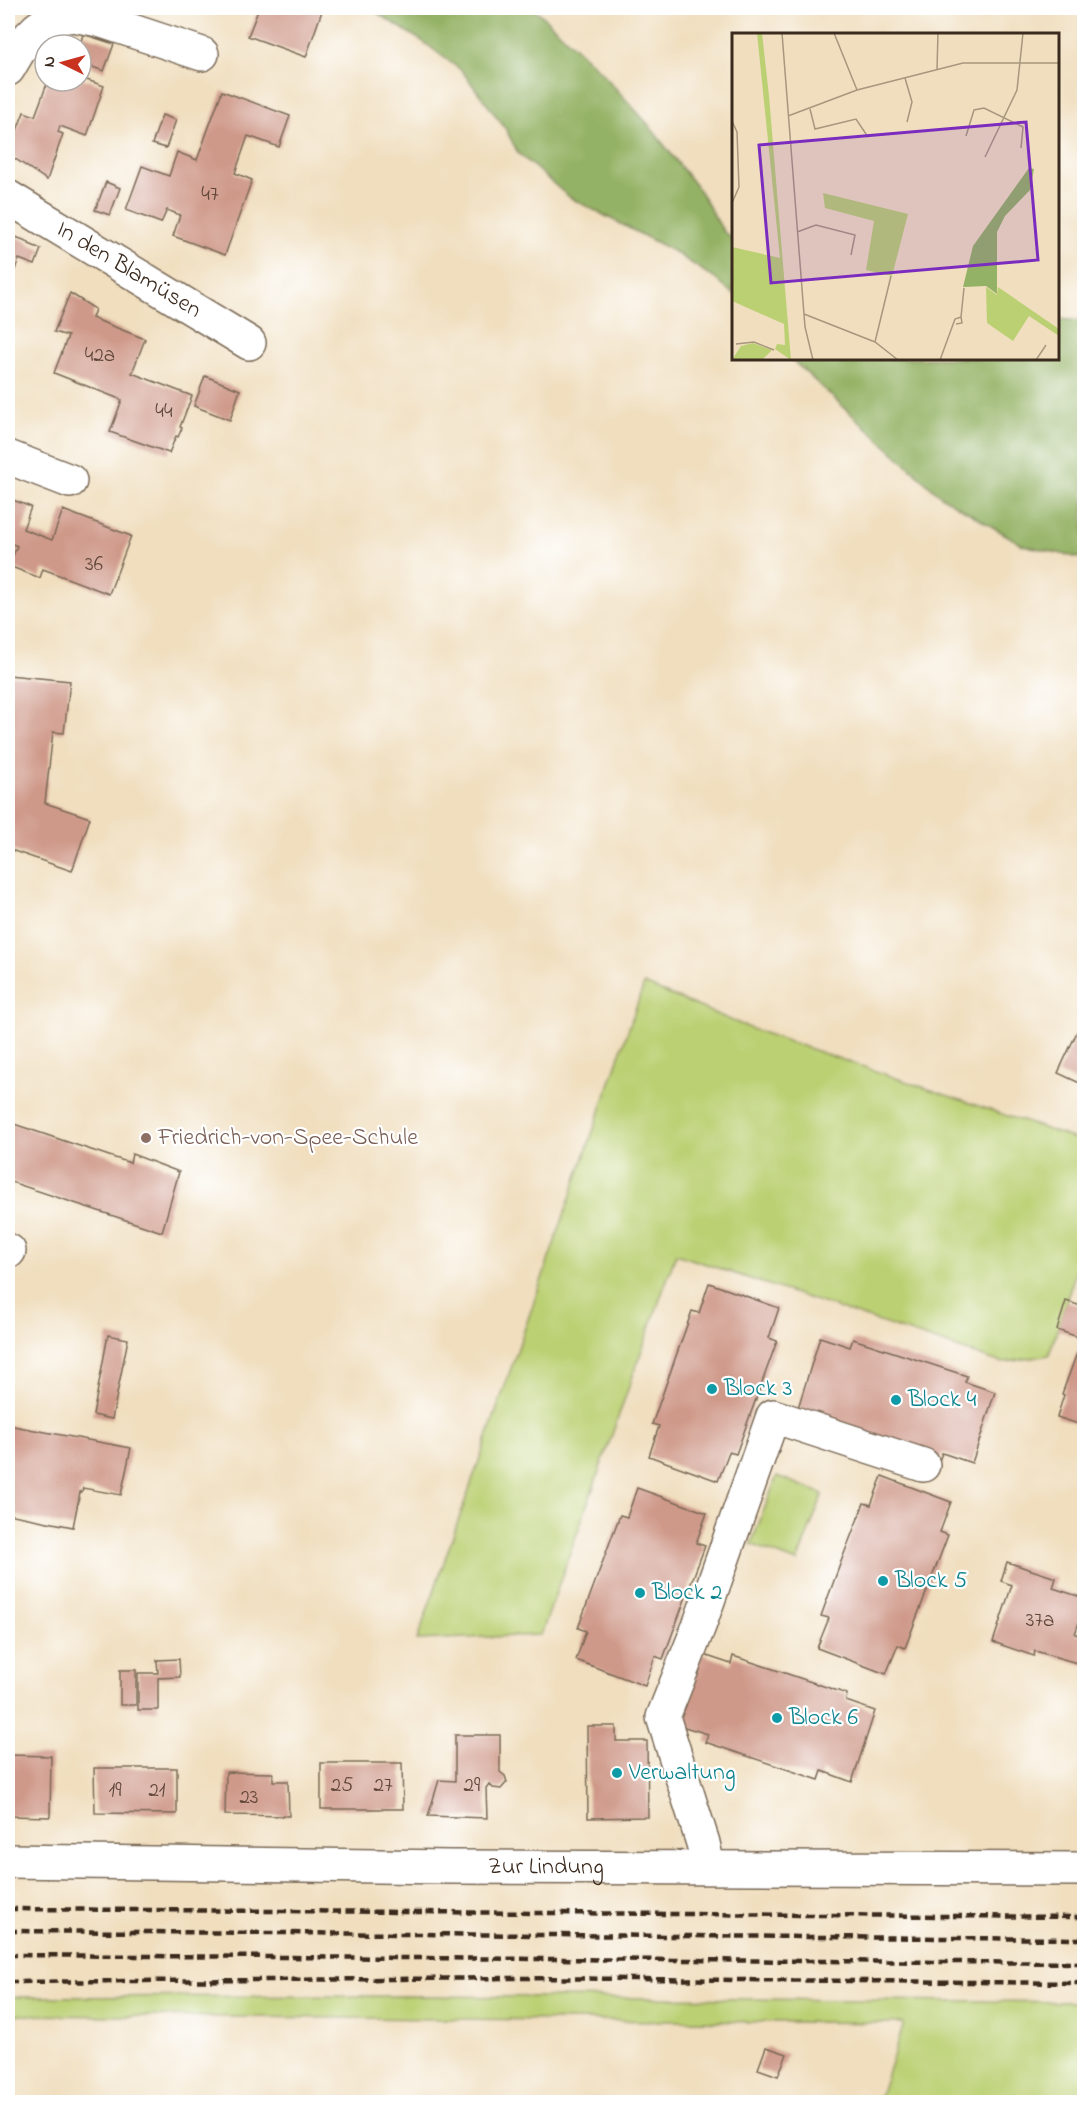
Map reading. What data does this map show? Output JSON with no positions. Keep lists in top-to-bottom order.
{
  "streets": {
    "street": ["In den Blamüsen", "Zur Lindung"]
  },
  "places": [
    "Friedrich-von-Spee-Schule",
    "Block 3",
    "Block 4",
    "Block 5",
    "Block 2",
    "Block 6",
    "Verwaltung"
  ],
  "house_numbers": [
    "47",
    "42a",
    "44",
    "36",
    "37a",
    "25",
    "27",
    "29",
    "19",
    "21",
    "23"
  ],
  "north": "left"
}
